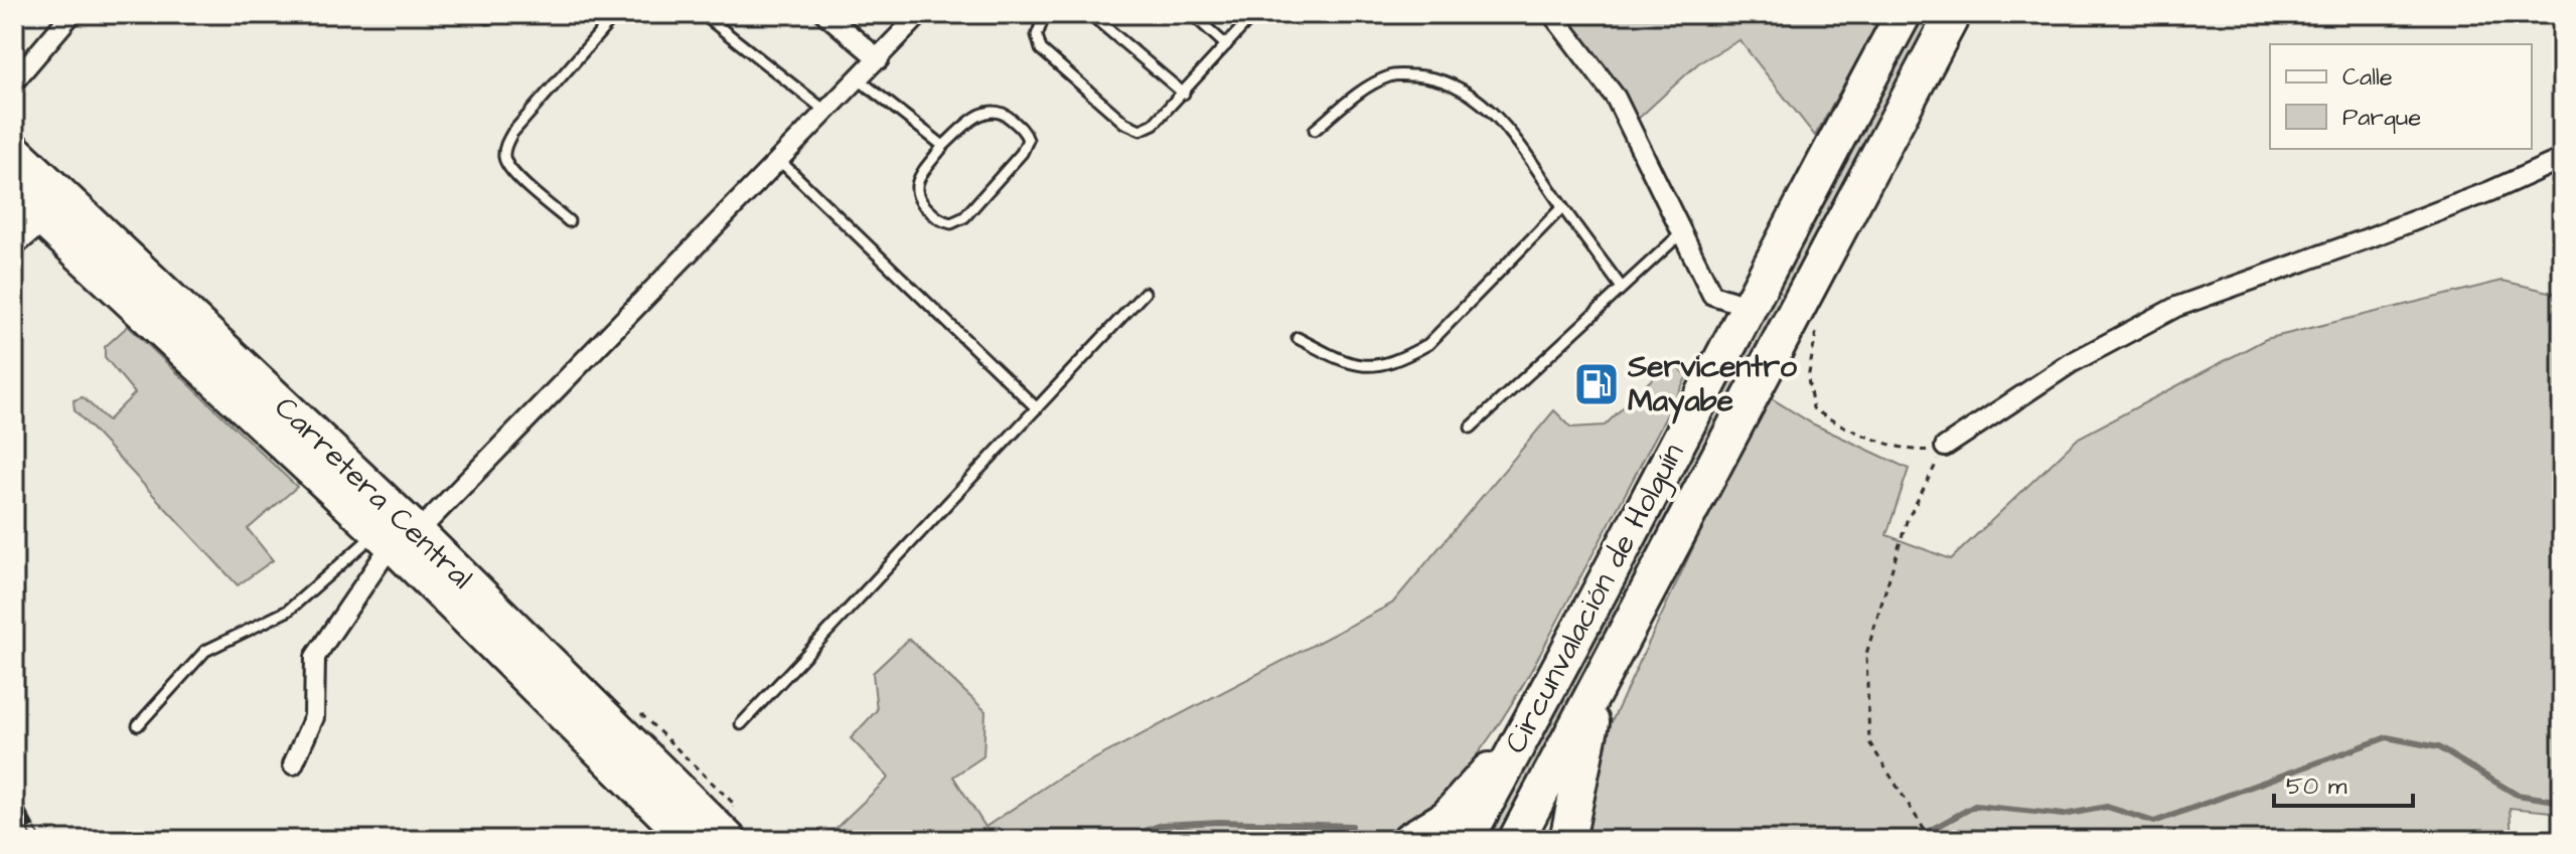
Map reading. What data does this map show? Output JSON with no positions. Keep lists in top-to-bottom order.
{
  "streets": {
    "highway": ["Carretera Central", "Circunvalación de Holguín"]
  },
  "places": {
    "fuel station": ["Servicentro Mayabe"]
  },
  "legend": ["Calle", "Parque"],
  "scale_bar": "50 m"
}
